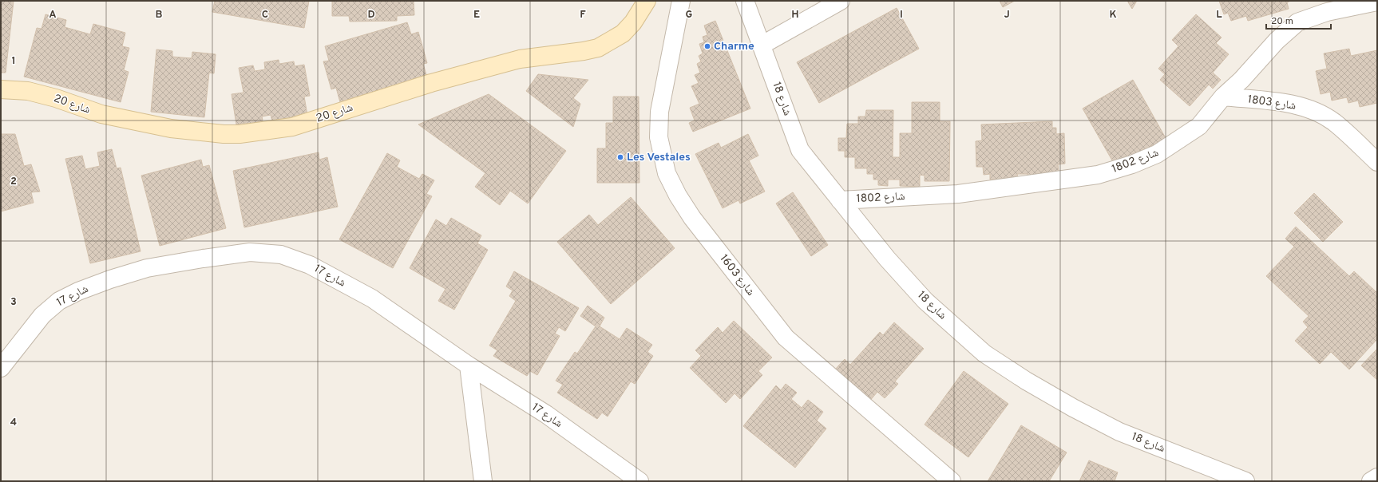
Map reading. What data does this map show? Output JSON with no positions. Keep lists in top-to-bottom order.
{
  "streets": {
    "street": [
      "شارع 18",
      "شارع 1803",
      "شارع 20",
      "شارع 1802",
      "شارع 1603",
      "شارع 17"
    ]
  },
  "crossings": [
    ["شارع 18", "شارع 1802"],
    ["شارع 1803", "شارع 1802"]
  ],
  "places": ["Charme", "Les Vestales"],
  "scale_bar": "20 m",
  "grid": {
    "columns": [
      "A",
      "B",
      "C",
      "D",
      "E",
      "F",
      "G",
      "H",
      "I",
      "J",
      "K",
      "L"
    ],
    "rows": [
      "1",
      "2",
      "3",
      "4"
    ]
  }
}
